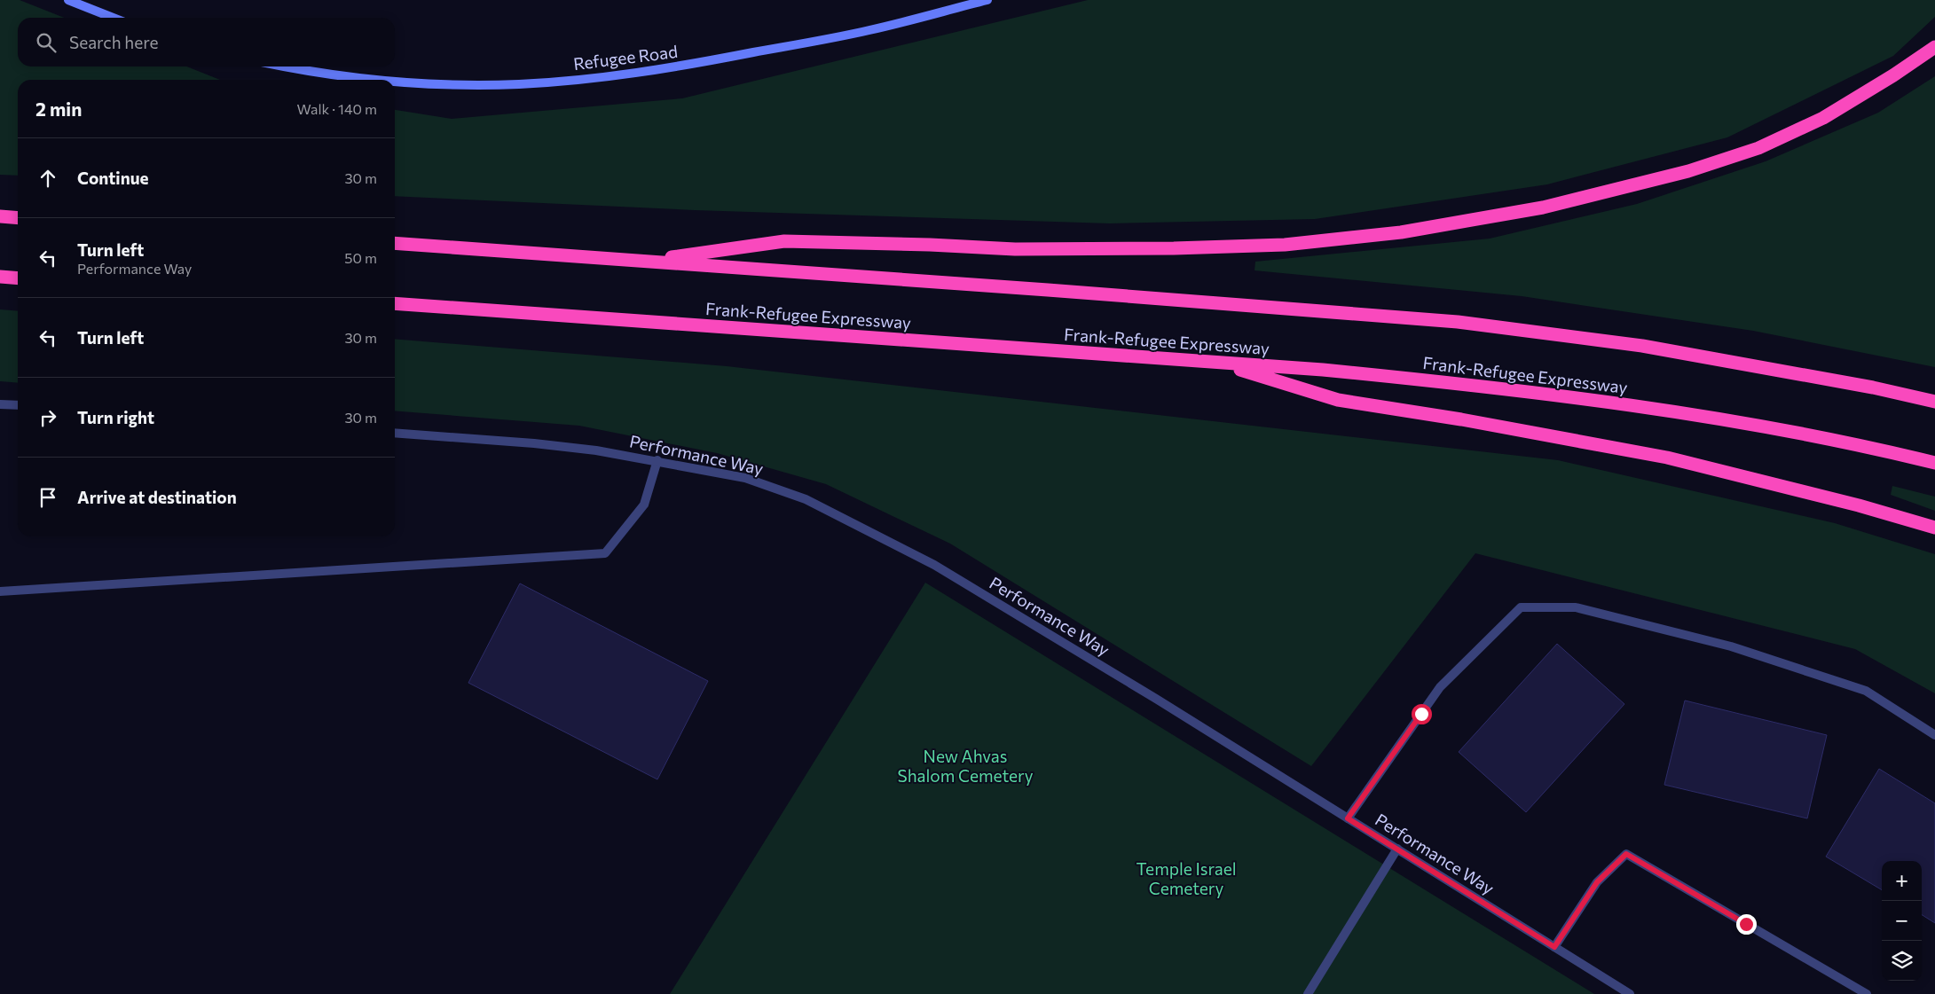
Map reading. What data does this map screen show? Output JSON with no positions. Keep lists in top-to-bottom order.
{
  "streets": {
    "highway": ["Frank-Refugee Expressway"],
    "main road": ["Refugee Road"],
    "street": ["Performance Way"]
  },
  "parks": ["New Ahvas Shalom Cemetery", "Temple Israel Cemetery"],
  "page": {
    "search": "Search here",
    "heading": ["2 min", "Walk · 140 m"],
    "list": [
      ["Continue", "30 m"],
      ["Turn left", "Performance Way", "50 m"],
      ["Turn left", "30 m"],
      ["Turn right", "30 m"],
      "Arrive at destination"
    ],
    "map_buttons": ["+", "−"]
  }
}
